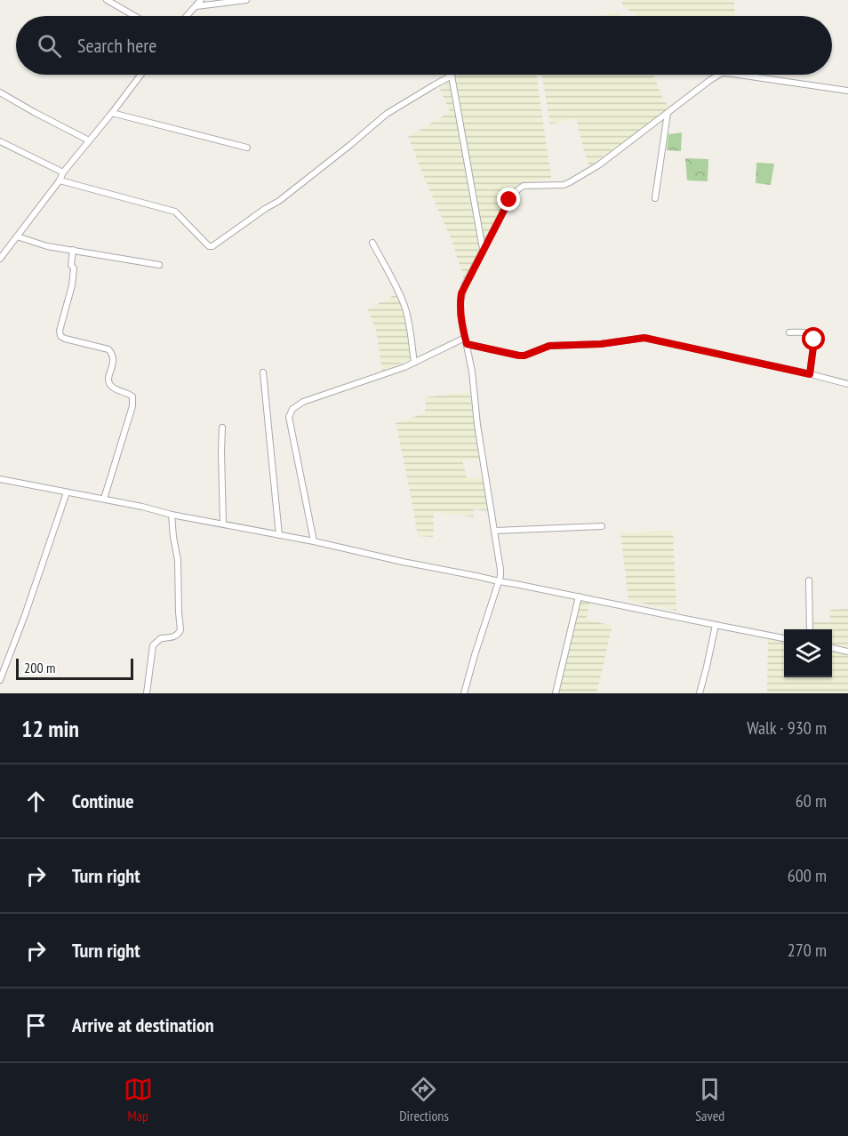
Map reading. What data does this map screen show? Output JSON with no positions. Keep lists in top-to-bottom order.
{
  "scale_bar": "200 m",
  "page": {
    "search": "Search here",
    "scale": "200 m",
    "heading": ["12 min", "Walk · 930 m"],
    "list": [
      ["Continue", "60 m"],
      ["Turn right", "600 m"],
      ["Turn right", "270 m"],
      "Arrive at destination"
    ],
    "nav": ["Map", "Directions", "Saved"]
  }
}
